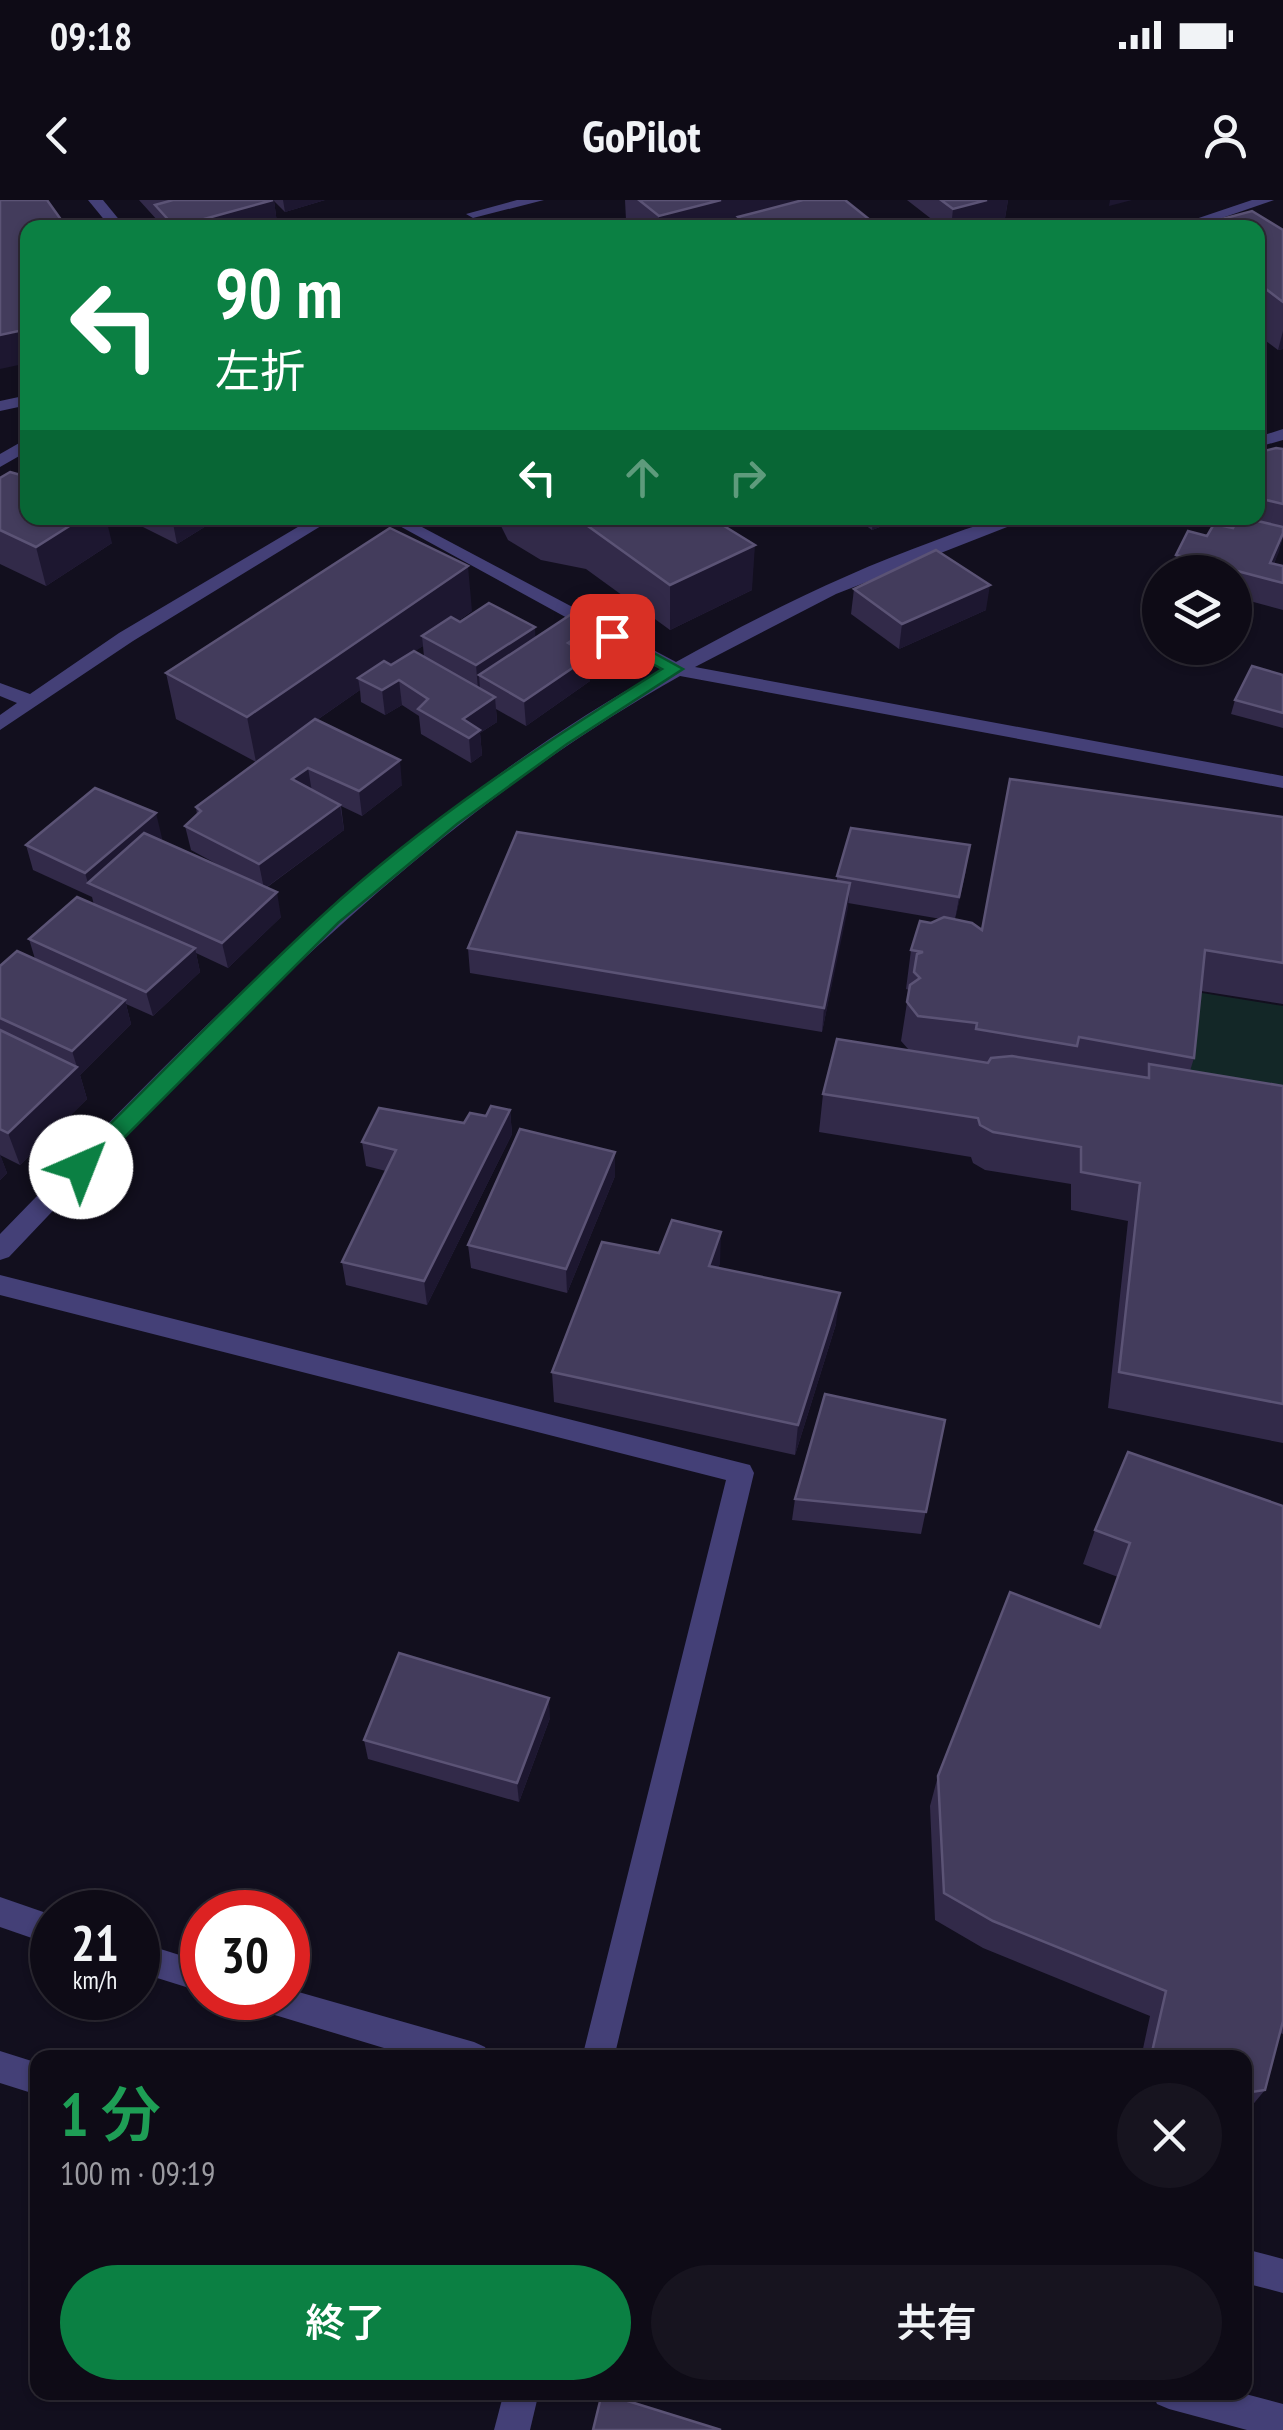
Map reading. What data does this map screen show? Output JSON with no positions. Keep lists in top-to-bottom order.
{
  "page": {
    "status": "09:18",
    "header": "GoPilot",
    "turn": ["90 m", "左折"],
    "speed": "21 km/h",
    "limit": "30",
    "heading": ["1 分", "100 m · 09:19"],
    "buttons": ["終了", "共有"]
  }
}
